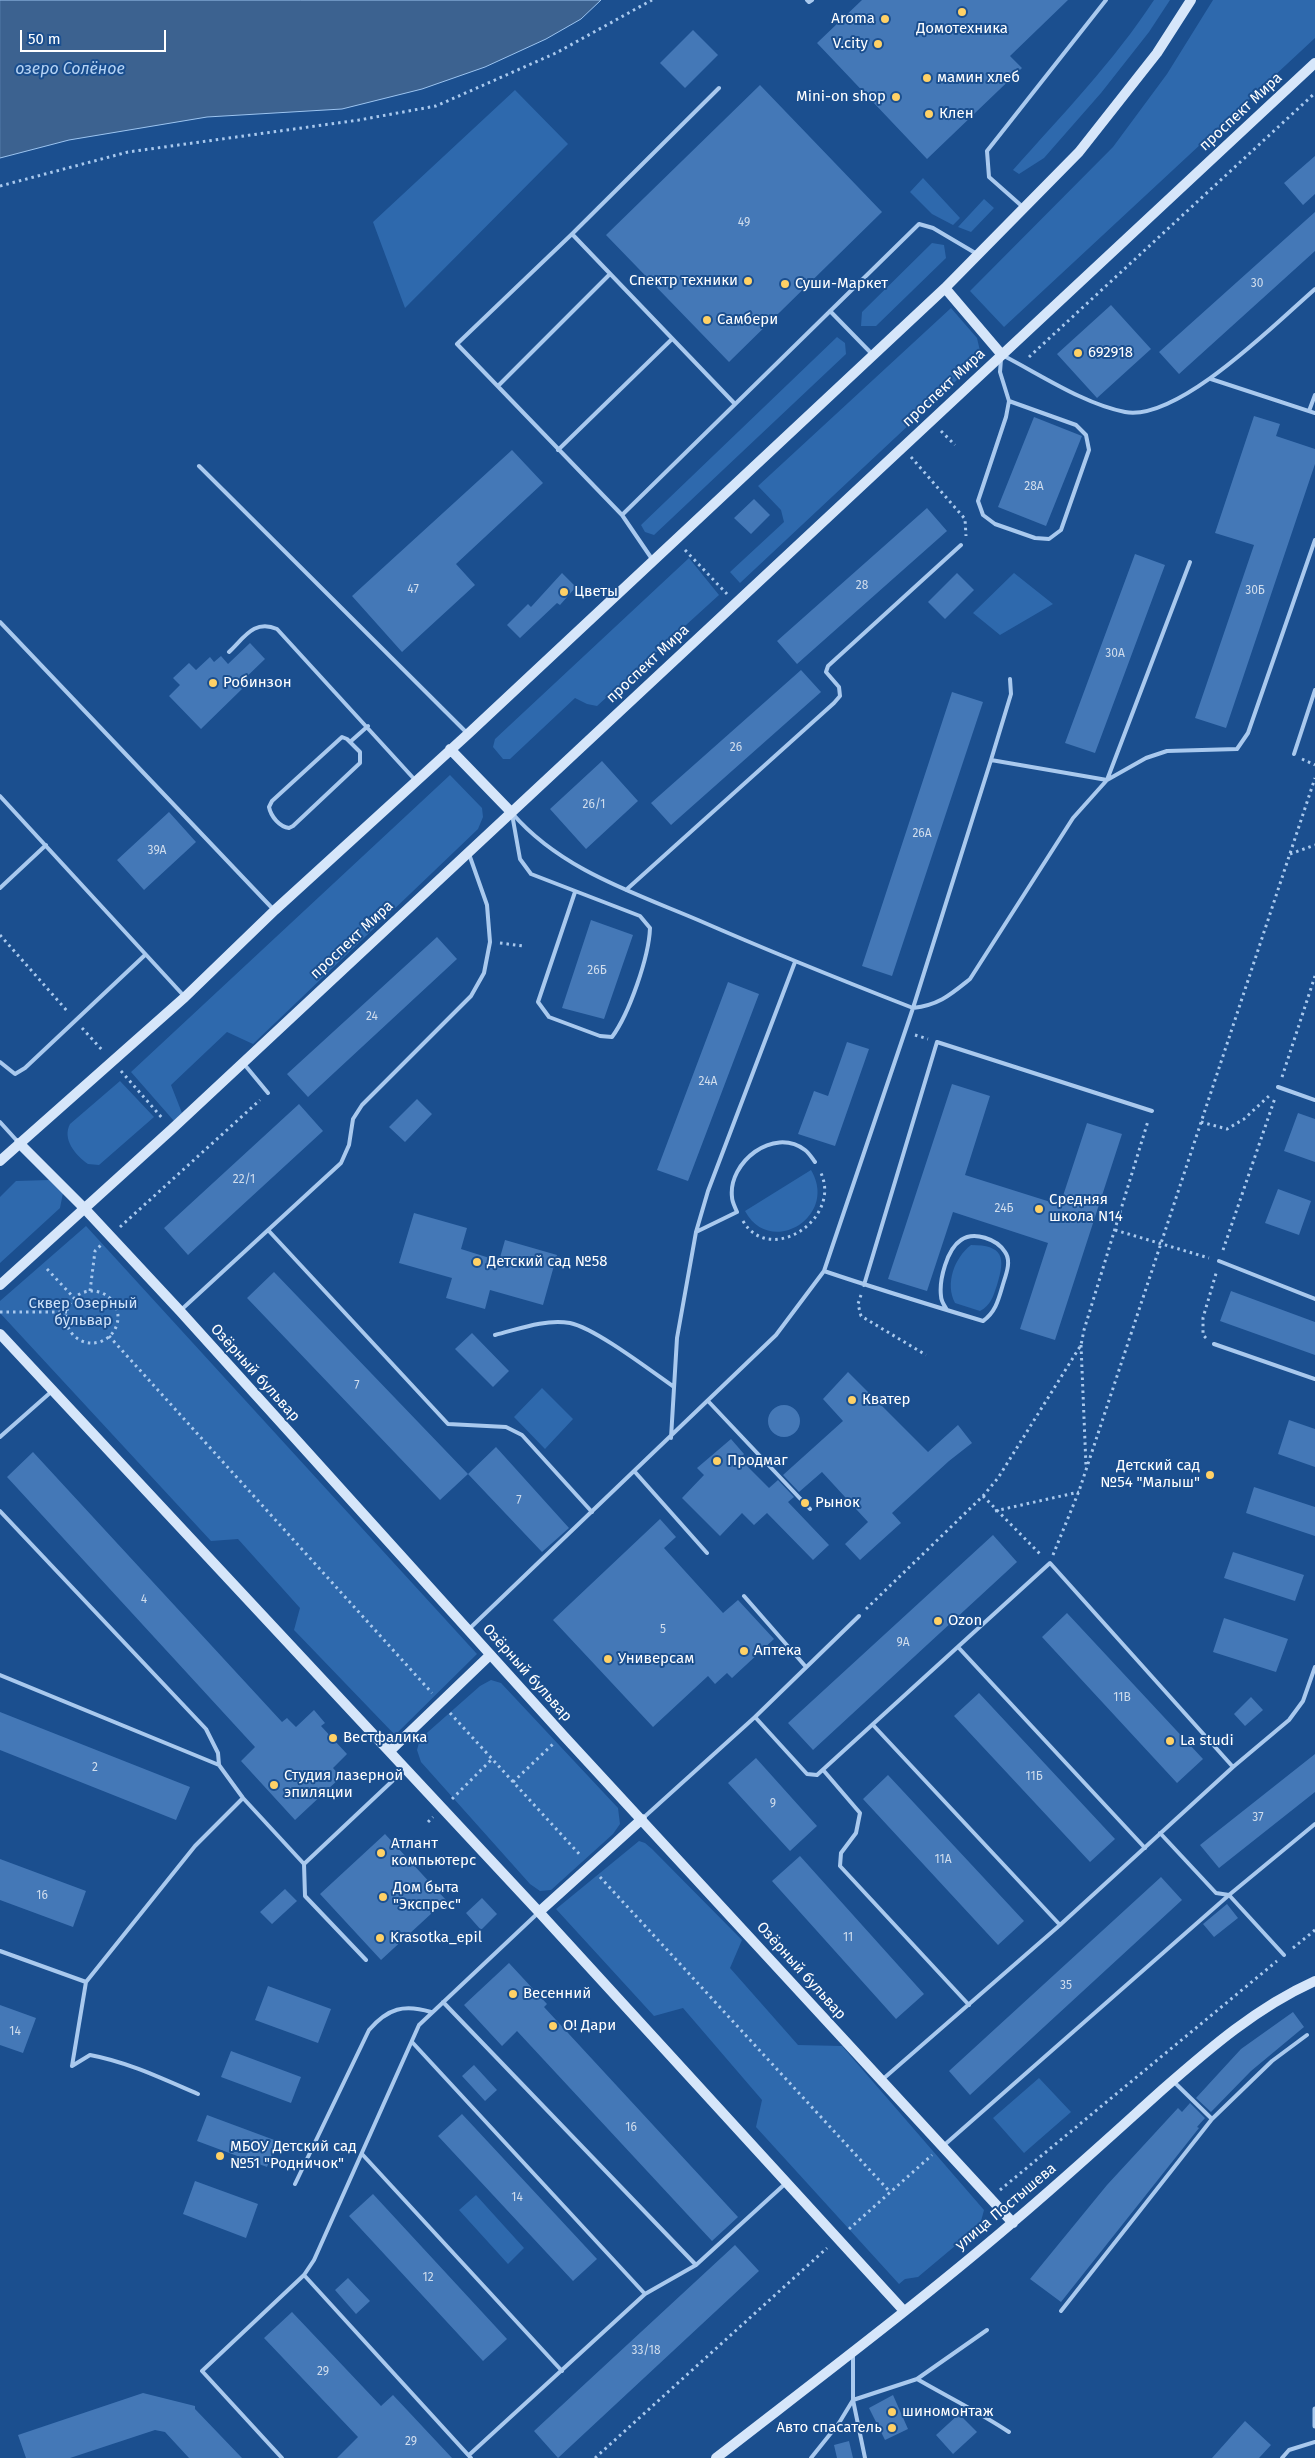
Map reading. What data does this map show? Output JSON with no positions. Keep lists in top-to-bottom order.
{
  "streets": {
    "street": ["проспект Мира", "Озёрный бульвар", "улица Постышева"]
  },
  "crossings": [
    ["проспект Мира", "Озёрный бульвар"],
    ["Озёрный бульвар", "улица Постышева"]
  ],
  "water": ["озеро Солёное"],
  "parks": ["Сквер Озерный бульвар"],
  "places": [
    "Домотехника",
    "Aroma",
    "V.city",
    "мамин хлеб",
    "Mini-on shop",
    "Клен",
    "Спектр техники",
    "Суши-Маркет",
    "Самбери",
    "692918",
    "Цветы",
    "Робинзон",
    "Средняя школа N14",
    "Детский сад №58",
    "Кватер",
    "Продмаг",
    "Детский сад №54 \"Малыш\"",
    "Рынок",
    "Ozon",
    "Аптека",
    "Универсам",
    "Вестфалика",
    "La studi",
    "Студия лазерной эпиляции",
    "Атлант компьютерс",
    "Дом быта \"Экспрес\"",
    "Krasotka_epil",
    "Весенний",
    "О! Дари",
    "МБОУ Детский сад №51 \"Родничок\"",
    "шиномонтаж",
    "Авто спасатель"
  ],
  "house_numbers": [
    "49",
    "30",
    "28А",
    "28",
    "47",
    "30Б",
    "30А",
    "26",
    "26/1",
    "26А",
    "39А",
    "26Б",
    "24",
    "24А",
    "22/1",
    "24Б",
    "7",
    "7",
    "4",
    "5",
    "9А",
    "11В",
    "2",
    "11Б",
    "9",
    "37",
    "11А",
    "16",
    "11",
    "35",
    "14",
    "16",
    "14",
    "12",
    "33/18",
    "29",
    "29"
  ],
  "scale_bar": "50 m"
}
